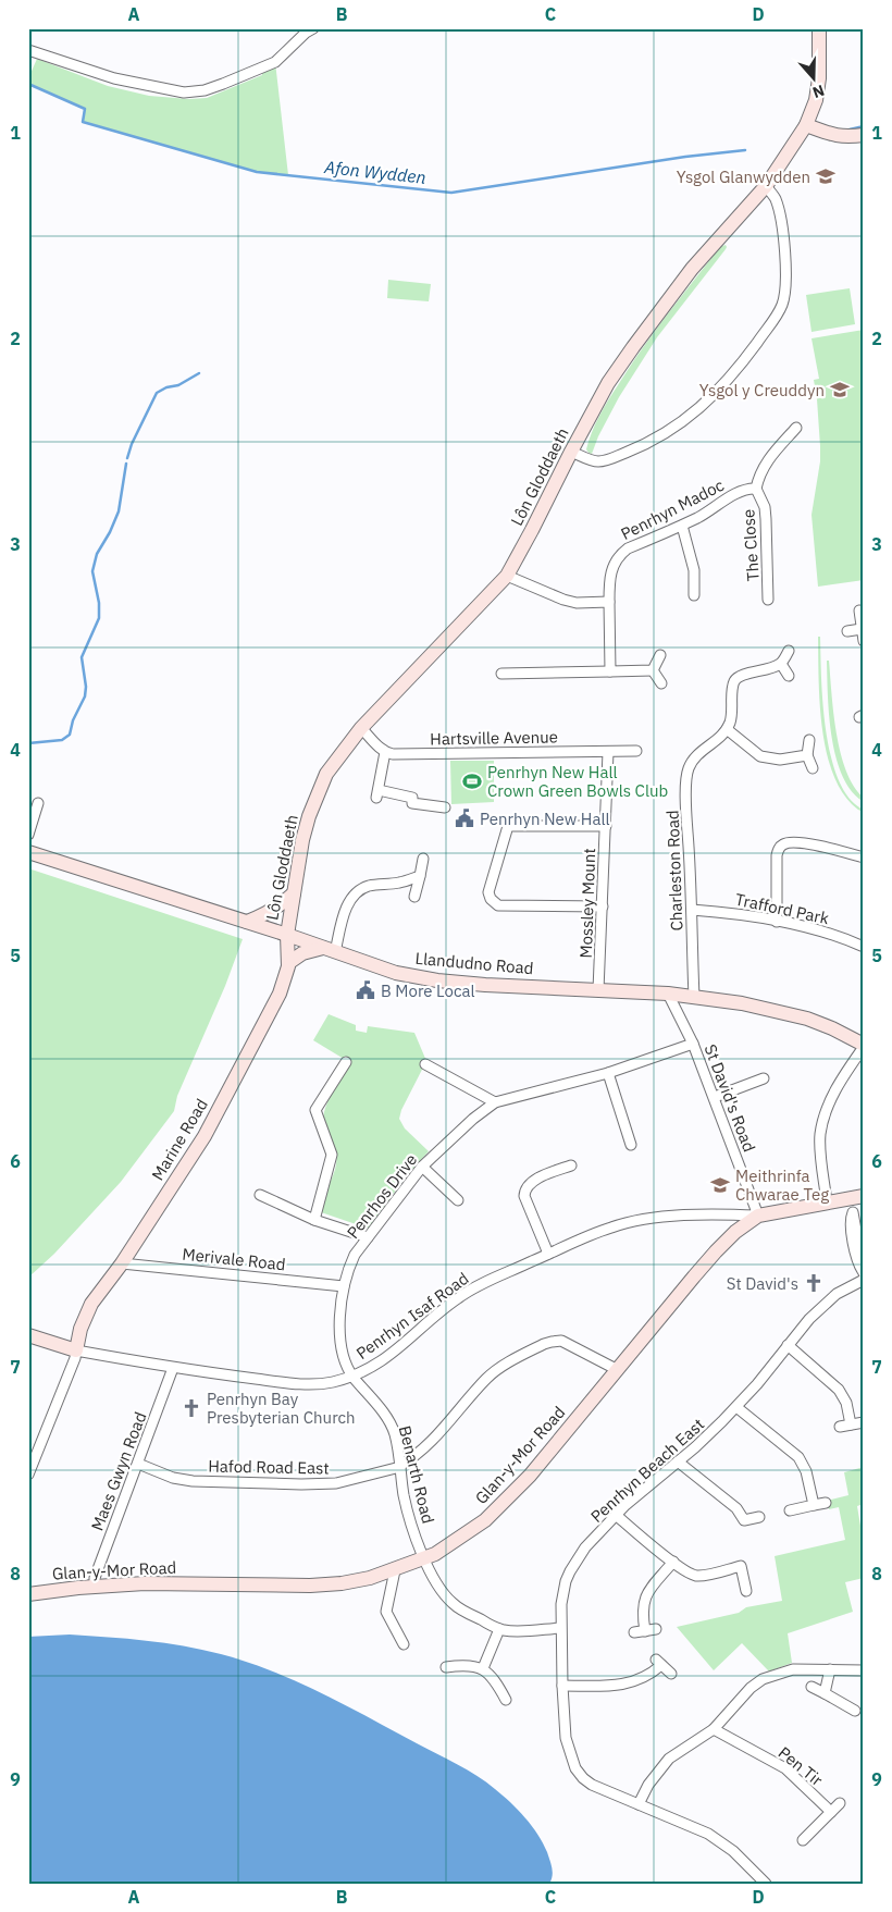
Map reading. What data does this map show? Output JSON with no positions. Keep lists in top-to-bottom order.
{
  "streets": {
    "street": [
      "Lôn Gloddaeth",
      "Penrhyn Madoc",
      "The Close",
      "Hartsville Avenue",
      "Charleston Road",
      "Mossley Mount",
      "Trafford Park",
      "Llandudno Road",
      "St David's Road",
      "Marine Road",
      "Penrhos Drive",
      "Merivale Road",
      "Penrhyn Isaf Road",
      "Glan-y-Mor Road",
      "Hafod Road East",
      "Penrhyn Beach East",
      "Maes Gwyn Road",
      "Benarth Road",
      "Pen Tir"
    ]
  },
  "crossings": [
    ["Lôn Gloddaeth", "Llandudno Road"],
    ["Lôn Gloddaeth", "Marine Road"],
    ["Penrhyn Madoc", "The Close"],
    ["Hartsville Avenue", "Mossley Mount"],
    ["Charleston Road", "Trafford Park"],
    ["Charleston Road", "Llandudno Road"],
    ["Mossley Mount", "Llandudno Road"],
    ["Llandudno Road", "St David's Road"],
    ["Llandudno Road", "Marine Road"],
    ["St David's Road", "Penrhos Drive"],
    ["St David's Road", "Penrhyn Isaf Road"],
    ["St David's Road", "Glan-y-Mor Road"],
    ["Marine Road", "Merivale Road"],
    ["Marine Road", "Penrhyn Isaf Road"],
    ["Penrhos Drive", "Merivale Road"],
    ["Penrhos Drive", "Penrhyn Isaf Road"],
    ["Penrhos Drive", "Benarth Road"],
    ["Penrhyn Isaf Road", "Glan-y-Mor Road"],
    ["Penrhyn Isaf Road", "Maes Gwyn Road"],
    ["Penrhyn Isaf Road", "Benarth Road"],
    ["Glan-y-Mor Road", "Maes Gwyn Road"],
    ["Glan-y-Mor Road", "Benarth Road"],
    ["Hafod Road East", "Maes Gwyn Road"],
    ["Hafod Road East", "Benarth Road"]
  ],
  "water": ["Afon Wydden"],
  "places": {
    "school or university": ["Ysgol Glanwydden", "Ysgol y Creuddyn", "Meithrinfa Chwarae Teg"],
    "sports": ["Penrhyn New Hall Crown Green Bowls Club"],
    "public building": ["Penrhyn New Hall", "B More Local"],
    "church": ["St David's", "Penrhyn Bay Presbyterian Church"]
  },
  "north": "bottom",
  "grid": {
    "columns": [
      "A",
      "B",
      "C",
      "D"
    ],
    "rows": [
      "1",
      "2",
      "3",
      "4",
      "5",
      "6",
      "7",
      "8",
      "9"
    ]
  }
}
